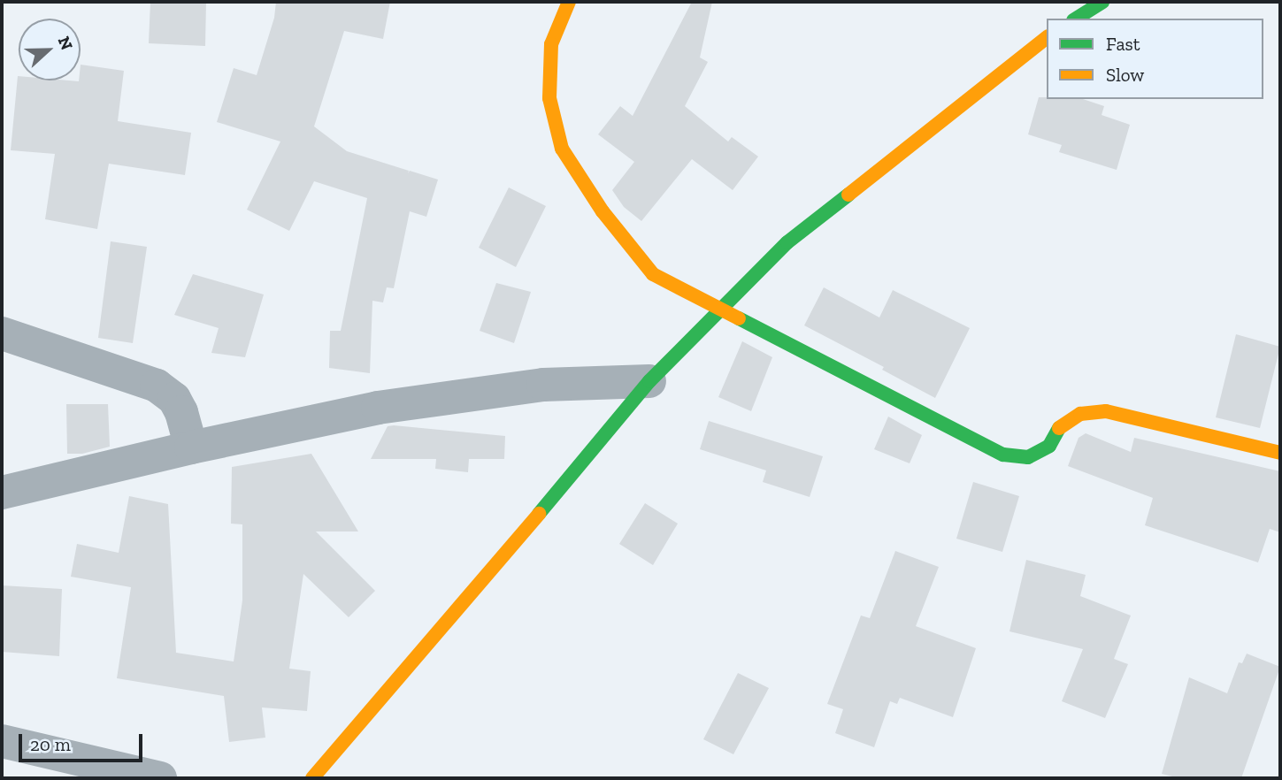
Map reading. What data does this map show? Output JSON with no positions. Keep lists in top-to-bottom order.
{
  "legend": ["Fast", "Slow"],
  "scale_bar": "20 m",
  "north": "right"
}
